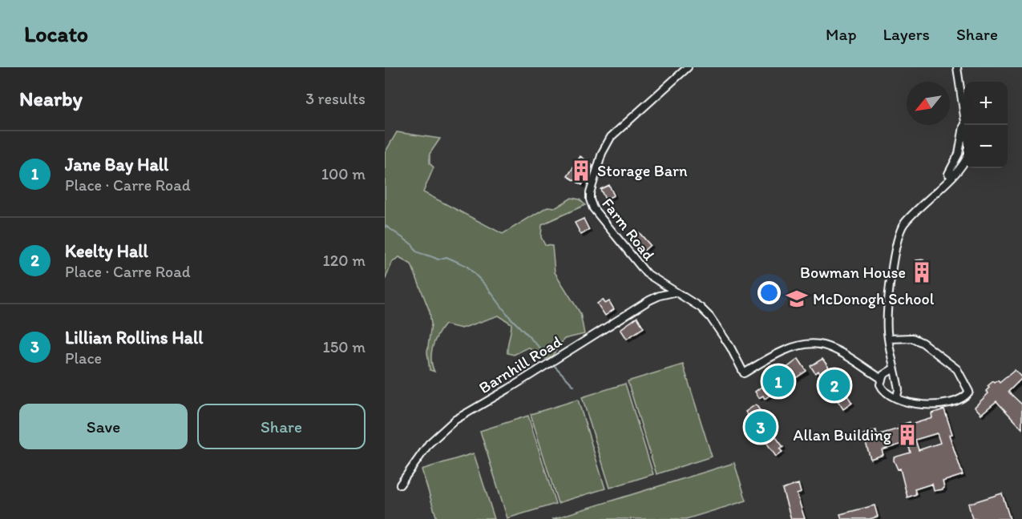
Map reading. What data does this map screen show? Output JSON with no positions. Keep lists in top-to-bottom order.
{
  "streets": {
    "street": ["Farm Road", "Barnhill Road"]
  },
  "crossings": [
    ["Farm Road", "Barnhill Road"]
  ],
  "places": {
    "building": ["Storage Barn", "Bowman House", "Allan Building"],
    "school or university": ["McDonogh School"]
  },
  "north": "bottom left",
  "page": {
    "header": "Locato",
    "nav": ["Map", "Layers", "Share"],
    "heading": ["Nearby", "3 results"],
    "map_buttons": ["+", "−"],
    "list": [
      {
        "mark": "1",
        "name": "Jane Bay Hall",
        "note": "Place · Carre Road",
        "value": "100 m"
      },
      {
        "mark": "2",
        "name": "Keelty Hall",
        "note": "Place · Carre Road",
        "value": "120 m"
      },
      {
        "mark": "3",
        "name": "Lillian Rollins Hall",
        "note": "Place",
        "value": "150 m"
      }
    ],
    "pins": ["1", "2", "3"],
    "buttons": ["Save", "Share"]
  }
}
